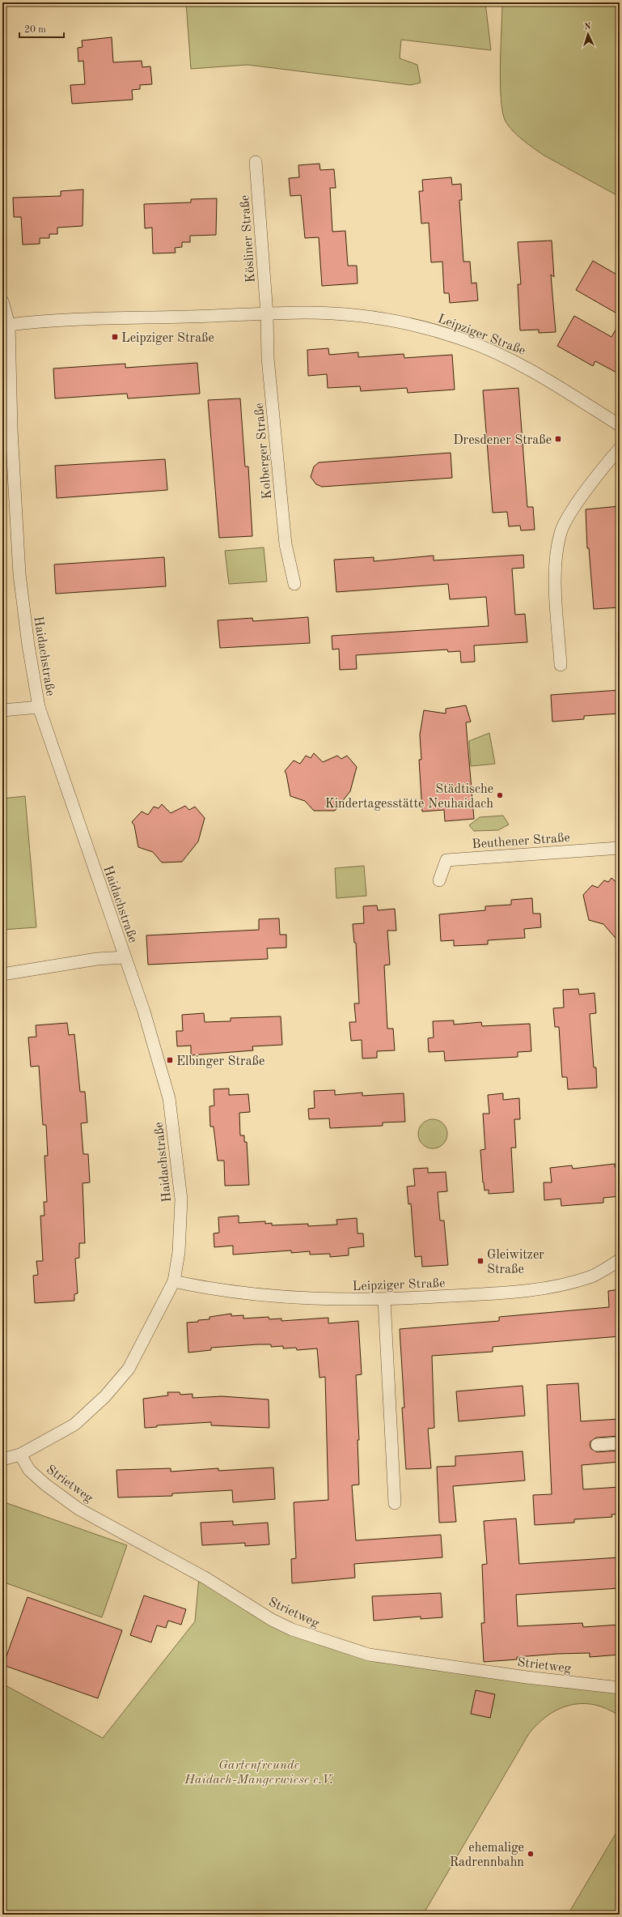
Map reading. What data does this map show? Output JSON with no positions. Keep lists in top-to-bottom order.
{
  "streets": {
    "street": [
      "Kösliner Straße",
      "Leipziger Straße",
      "Kolberger Straße",
      "Haidachstraße",
      "Beuthener Straße",
      "Strietweg"
    ]
  },
  "crossings": [
    ["Kösliner Straße", "Leipziger Straße"],
    ["Kösliner Straße", "Kolberger Straße"],
    ["Leipziger Straße", "Kolberger Straße"],
    ["Leipziger Straße", "Haidachstraße"],
    ["Haidachstraße", "Strietweg"]
  ],
  "parks": ["Gartenfreunde Haidach-Mangerwiese e.V."],
  "places": {
    "transit": [
      "Leipziger Straße",
      "Dresdener Straße",
      "Elbinger Straße",
      "Gleiwitzer Straße"
    ],
    "other": ["Städtische Kindertagesstätte Neuhaidach", "ehemalige Radrennbahn"]
  },
  "scale_bar": "20 m",
  "north": "top"
}
